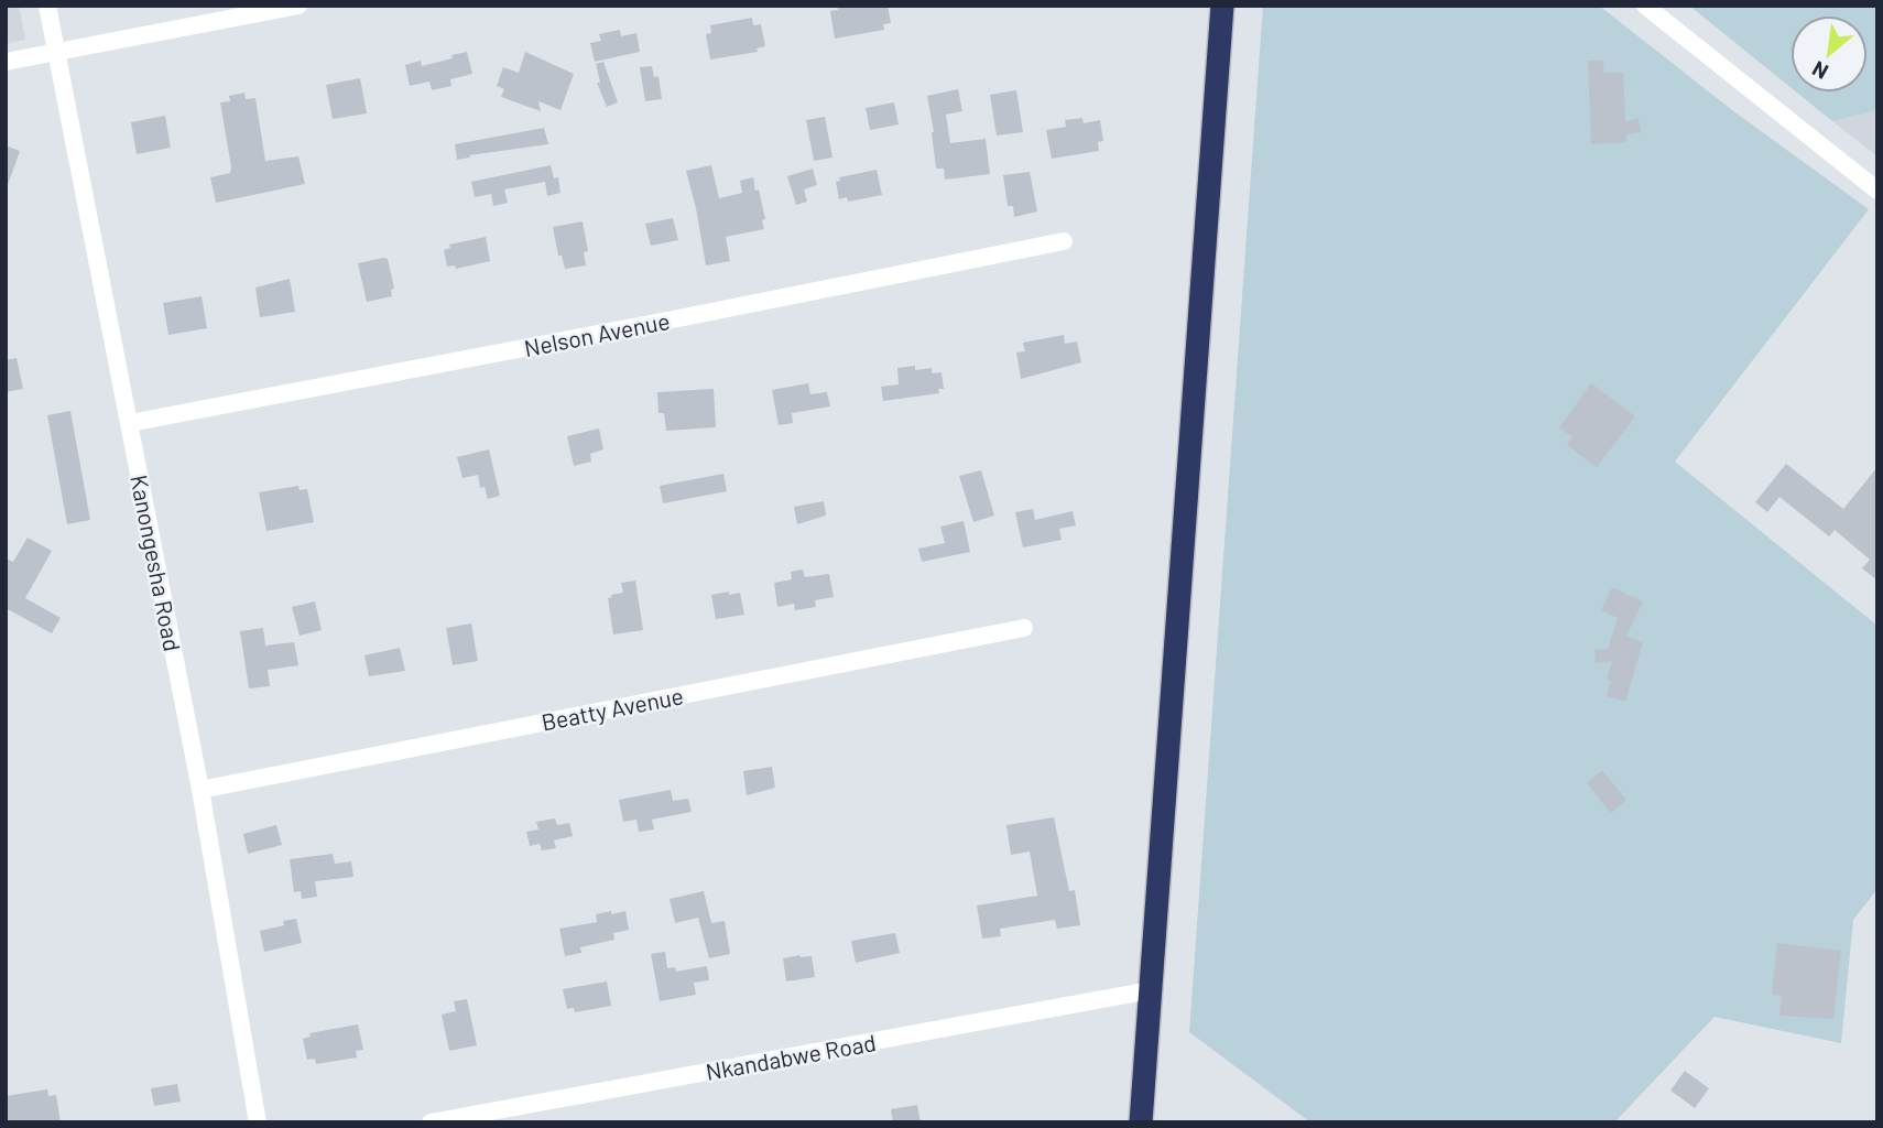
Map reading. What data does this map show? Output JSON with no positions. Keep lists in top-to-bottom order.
{
  "streets": {
    "street": [
      "Nelson Avenue",
      "Kanongesha Road",
      "Beatty Avenue",
      "Nkandabwe Road"
    ]
  },
  "crossings": [
    ["Nelson Avenue", "Kanongesha Road"],
    ["Kanongesha Road", "Beatty Avenue"]
  ],
  "north": "bottom left"
}
